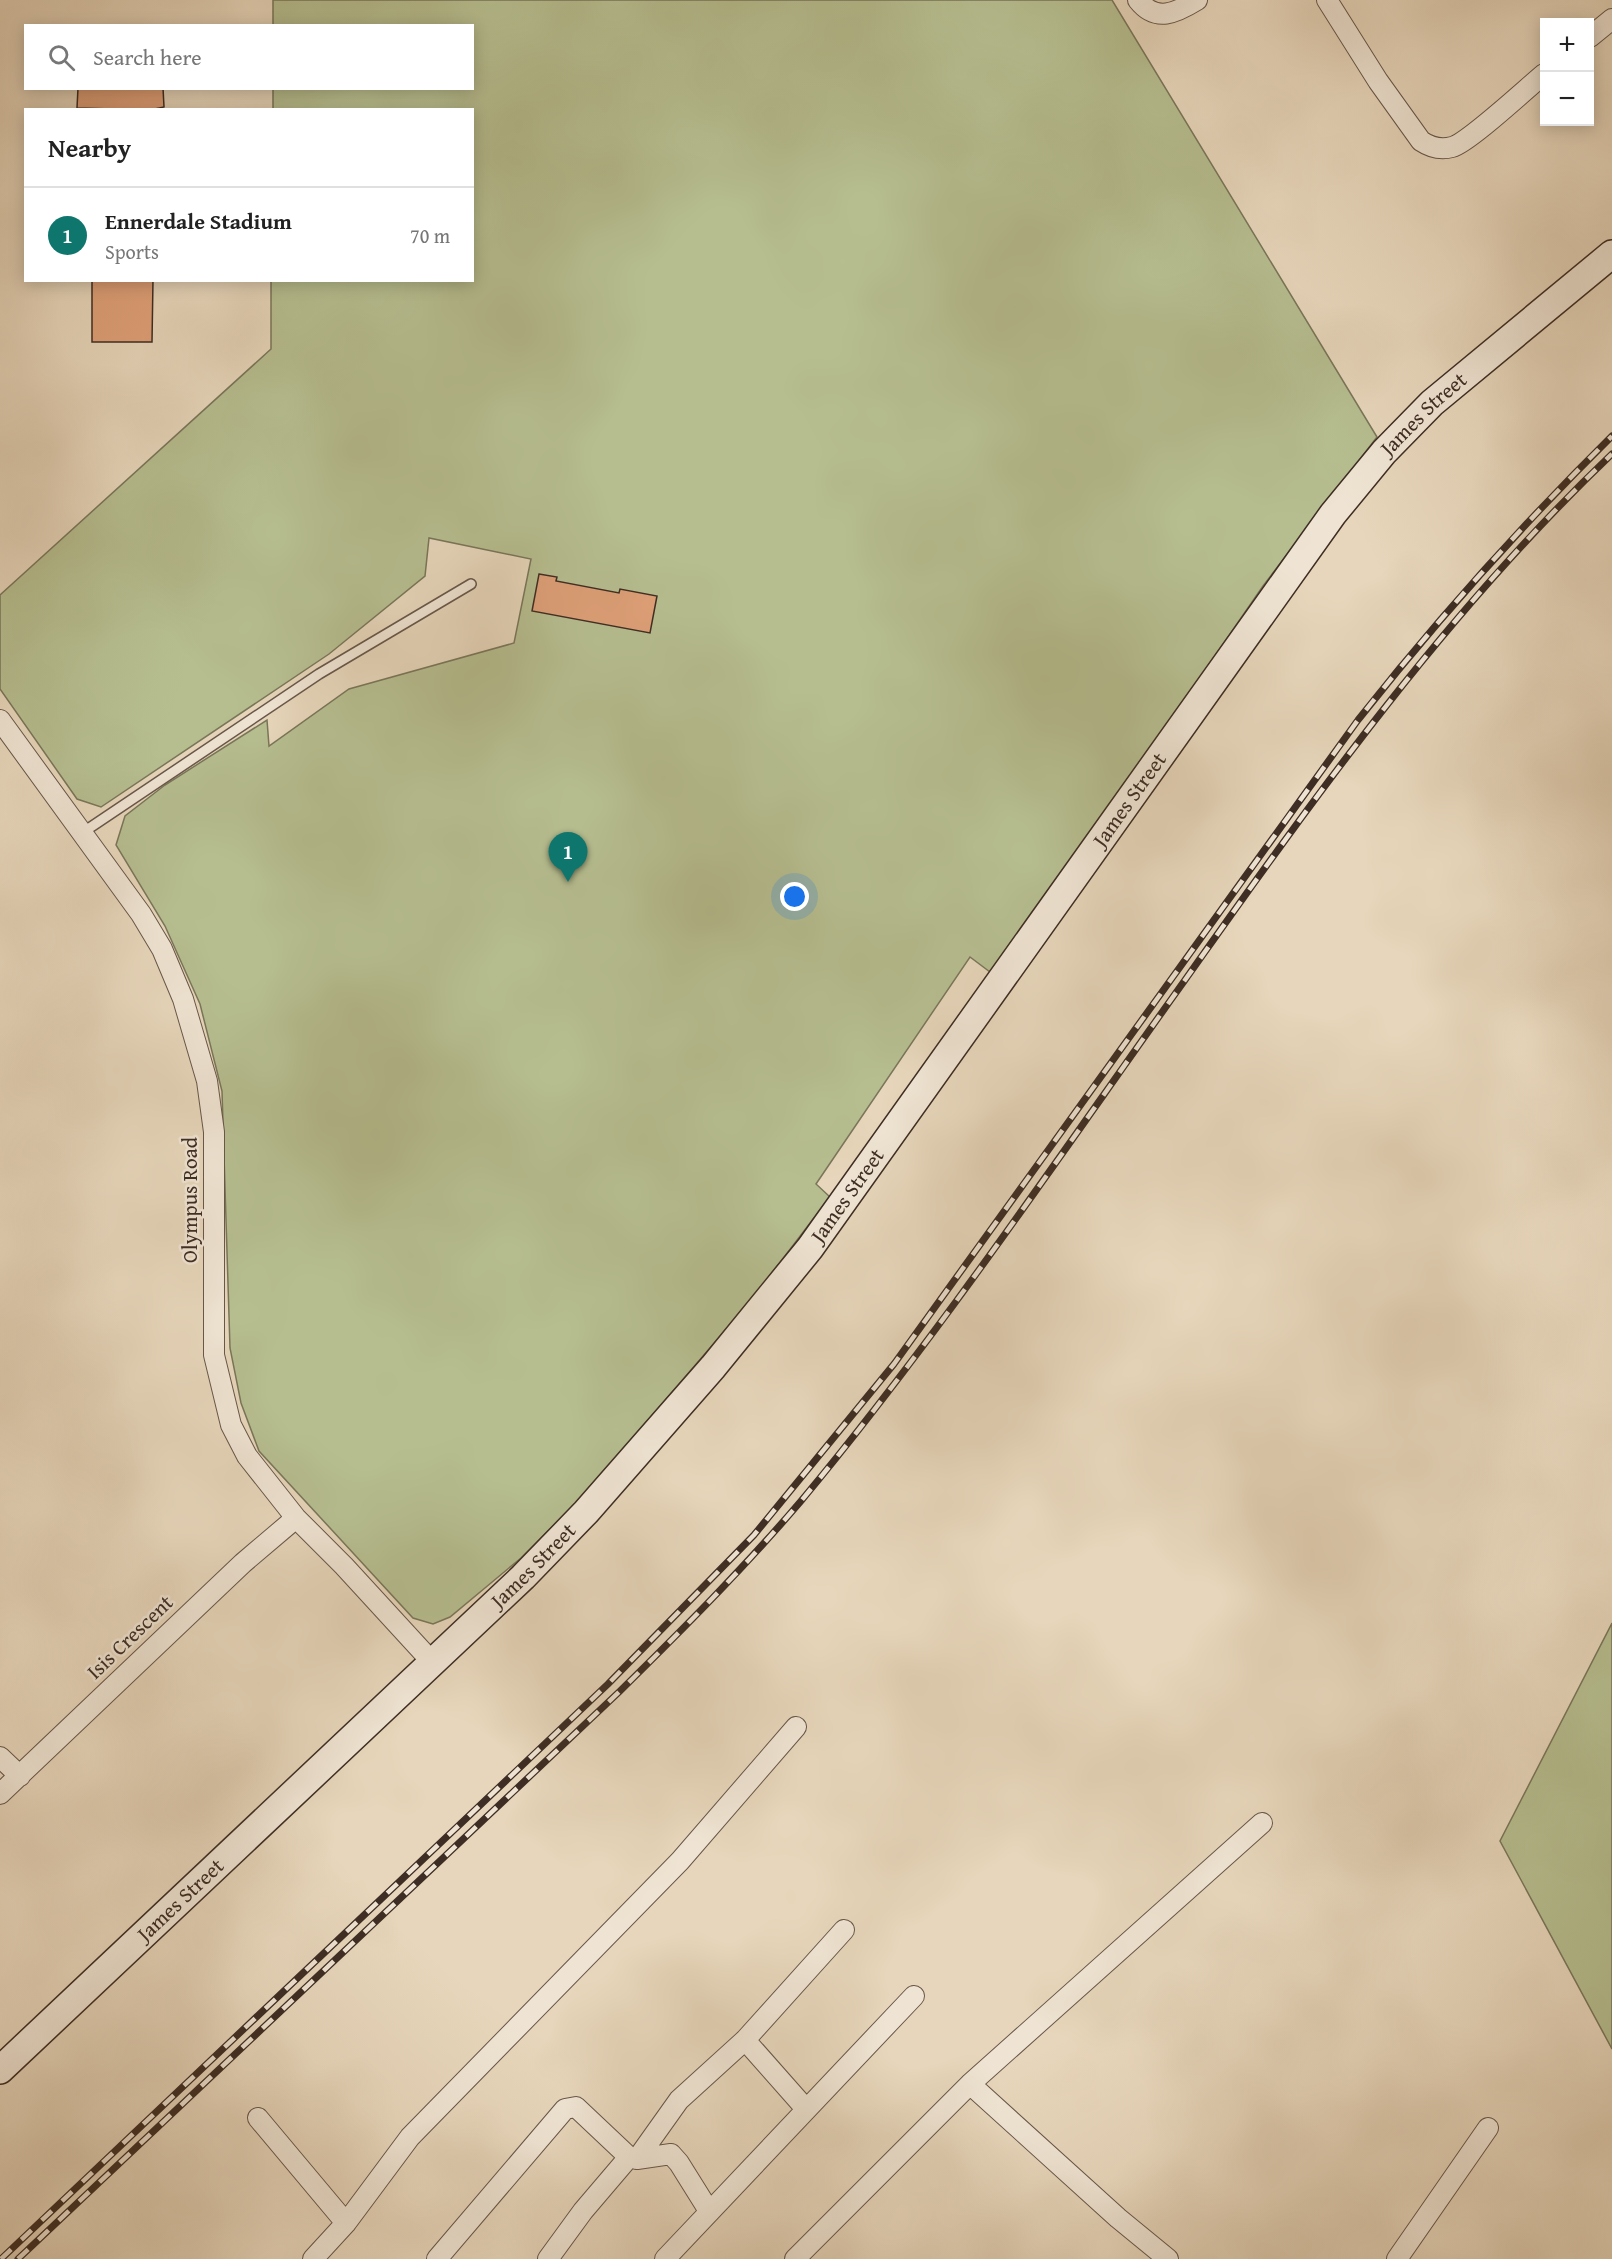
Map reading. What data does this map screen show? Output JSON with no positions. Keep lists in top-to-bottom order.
{
  "streets": {
    "street": ["James Street", "Olympus Road", "Isis Crescent"]
  },
  "crossings": [
    ["James Street", "Olympus Road"],
    ["Olympus Road", "Isis Crescent"]
  ],
  "page": {
    "map_buttons": ["+", "−"],
    "search": "Search here",
    "heading": "Nearby",
    "list": [
      {
        "mark": "1",
        "name": "Ennerdale Stadium",
        "note": "Sports",
        "value": "70 m"
      }
    ],
    "pins": "1"
  }
}
